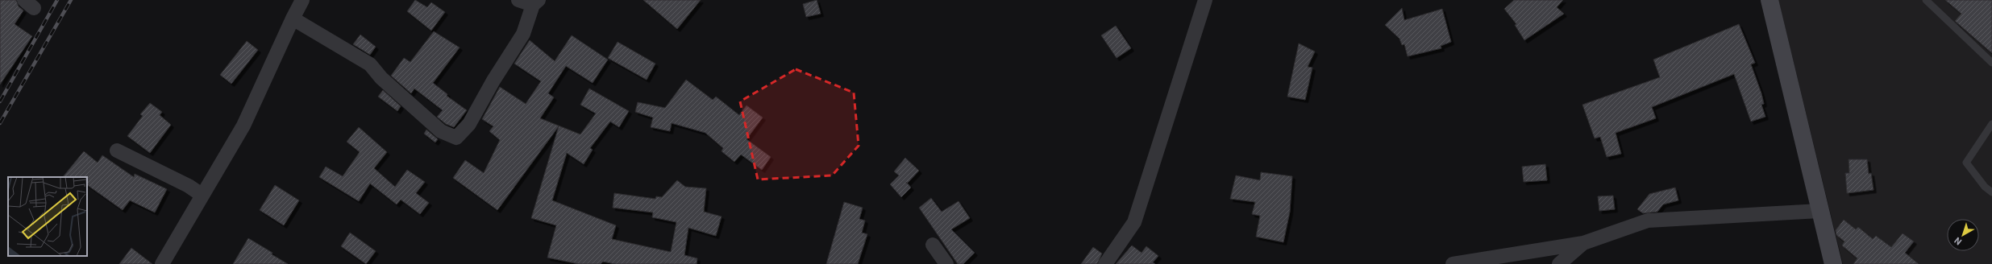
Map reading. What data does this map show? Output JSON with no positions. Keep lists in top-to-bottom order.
{
  "north": "bottom left"
}
